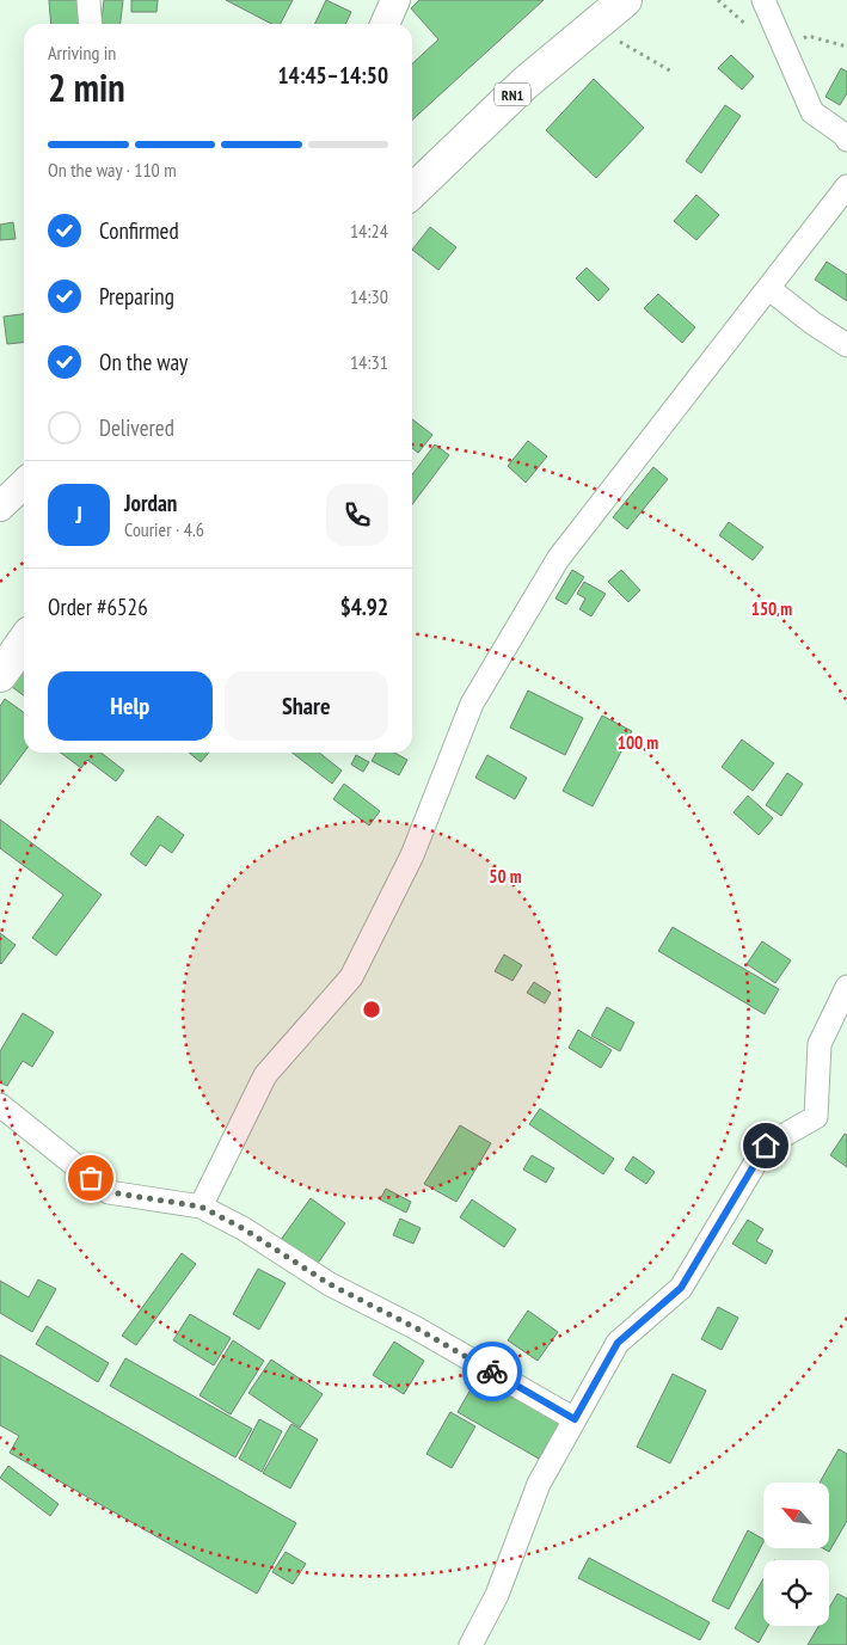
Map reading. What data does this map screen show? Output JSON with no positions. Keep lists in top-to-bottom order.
{
  "streets": {
    "highway": ["RN1"]
  },
  "north": "top left",
  "page": {
    "heading": ["2 min", "Arriving in", "14:45–14:50"],
    "panel": [
      "Jordan",
      "Courier · 4.6",
      "Order #6526",
      "$4.92"
    ],
    "bar": "On the way · 110 m",
    "list": [
      ["Confirmed", "14:24"],
      ["Preparing", "14:30"],
      ["On the way", "14:31"],
      "Delivered"
    ],
    "round": "J",
    "buttons": ["Help", "Share"]
  },
  "rings": ["150 m", "100 m", "50 m"]
}
